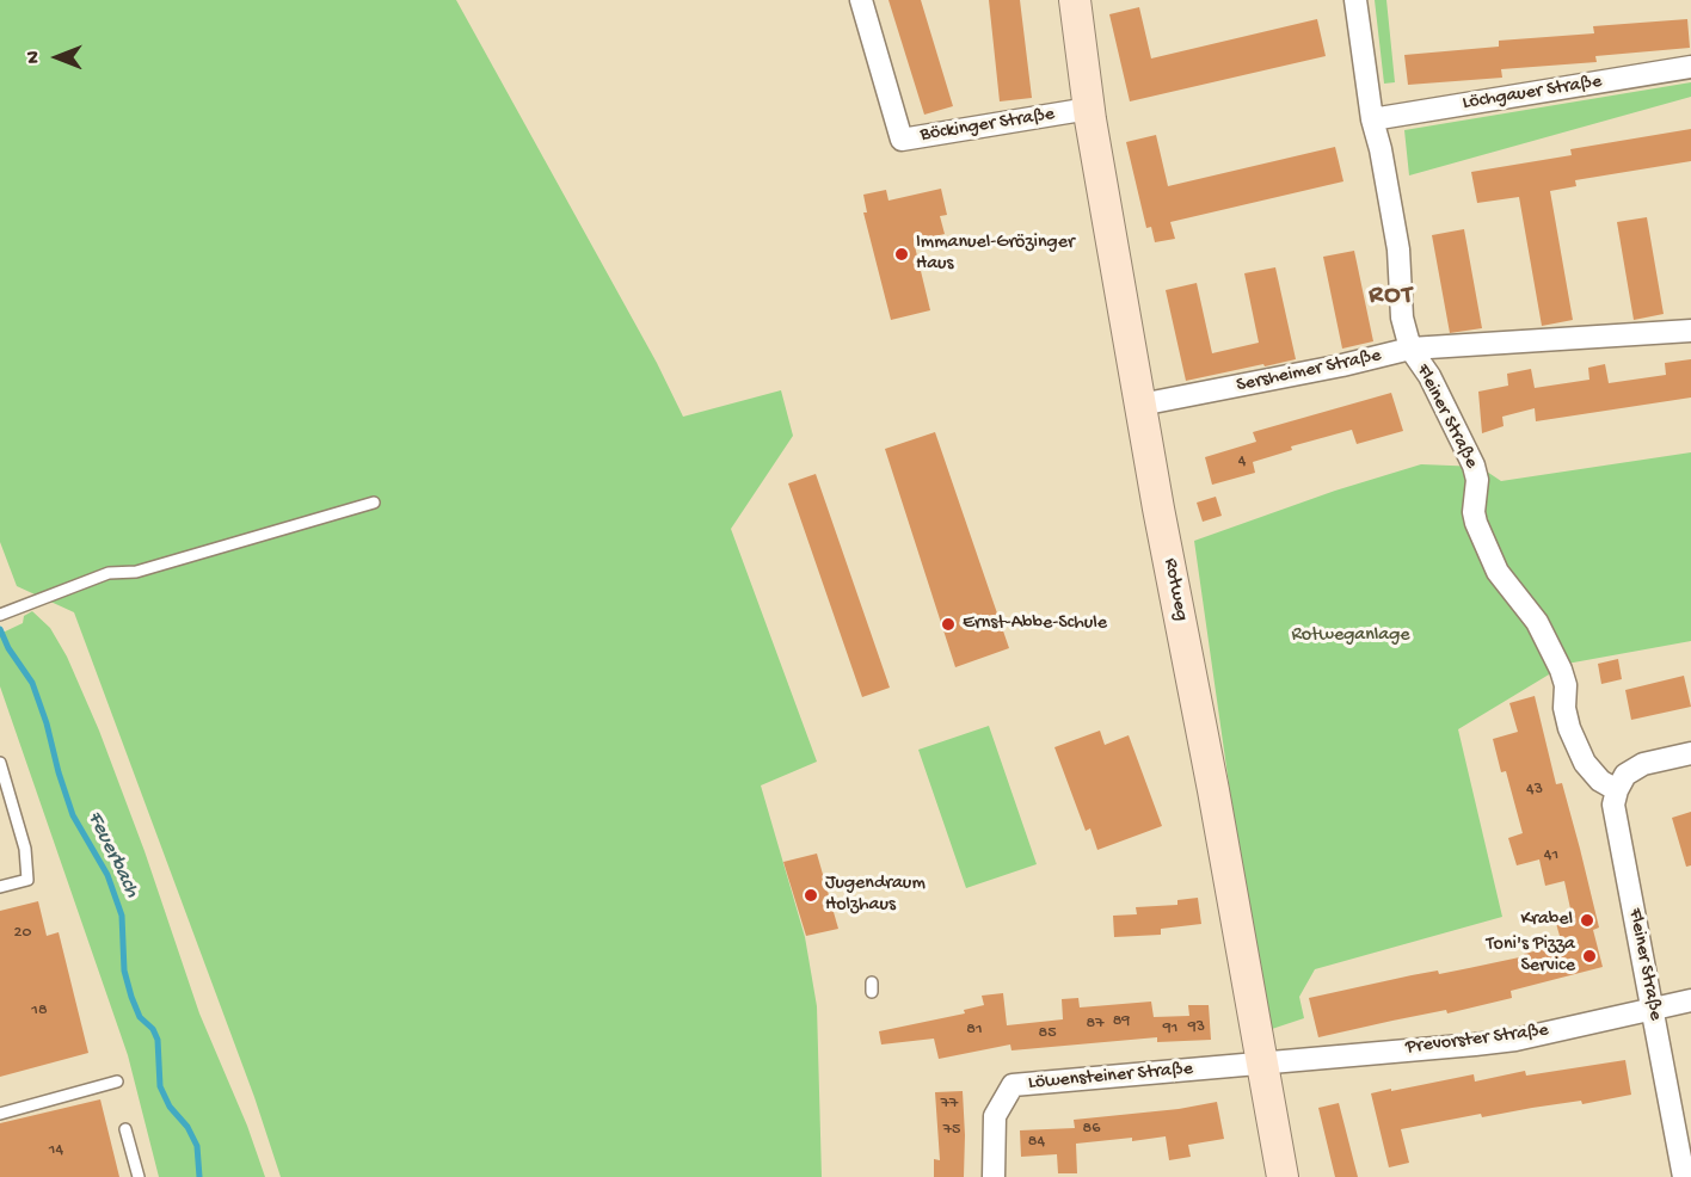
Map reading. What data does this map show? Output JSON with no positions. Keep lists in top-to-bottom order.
{
  "streets": {
    "main road": ["Rotweg"],
    "street": [
      "Löchgauer Straße",
      "Böckinger Straße",
      "Sersheimer Straße",
      "Fleiner Straße",
      "Prevorster Straße",
      "Löwensteiner Straße"
    ]
  },
  "crossings": [
    ["Löchgauer Straße", "Fleiner Straße"],
    ["Böckinger Straße", "Rotweg"],
    ["Sersheimer Straße", "Fleiner Straße"],
    ["Sersheimer Straße", "Rotweg"],
    ["Fleiner Straße", "Prevorster Straße"],
    ["Rotweg", "Prevorster Straße"],
    ["Rotweg", "Löwensteiner Straße"],
    ["Prevorster Straße", "Löwensteiner Straße"]
  ],
  "districts": ["ROT"],
  "water": ["Feuerbach"],
  "parks": ["Rotweganlage"],
  "places": [
    "Immanuel-Grözinger Haus",
    "Ernst-Abbe-Schule",
    "Jugendraum Holzhaus",
    "Krabel",
    "Toni's Pizza Service"
  ],
  "house_numbers": [
    "4",
    "43",
    "41",
    "20",
    "18",
    "89",
    "87",
    "93",
    "91",
    "81",
    "85",
    "77",
    "86",
    "75",
    "84",
    "14"
  ],
  "north": "left"
}
